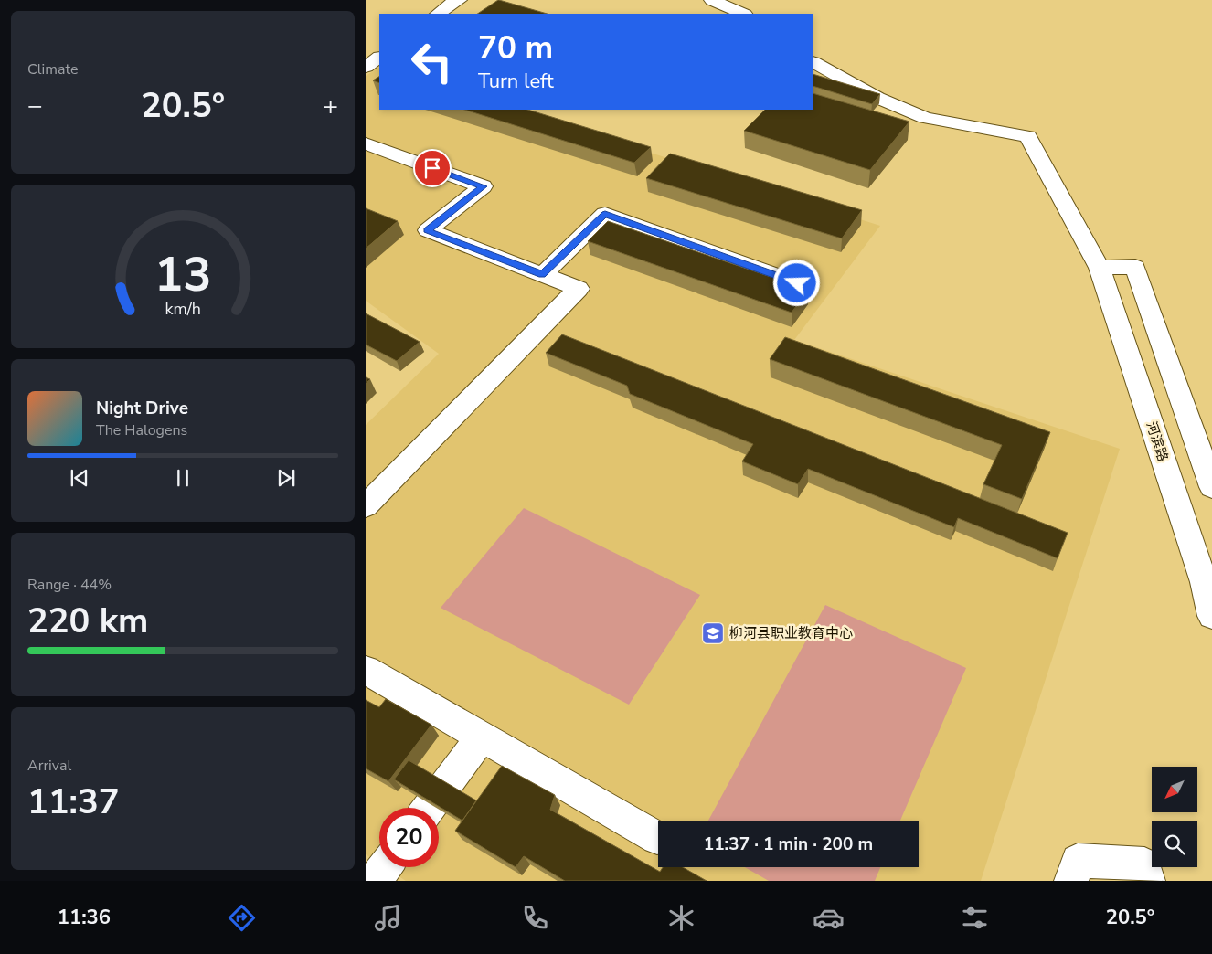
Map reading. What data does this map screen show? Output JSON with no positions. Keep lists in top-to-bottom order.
{
  "streets": {
    "street": ["河滨路"]
  },
  "places": {
    "school or university": ["柳河县职业教育中心"]
  },
  "north": "bottom left",
  "page": {
    "tile": [
      "Climate",
      ["Range · 44%", "220 km"],
      ["Arrival", "11:37"]
    ],
    "turn": ["70 m", "Turn left"],
    "heat": ["−", "20.5°", "+"],
    "song": ["Night Drive", "The Halogens"],
    "limit": "20",
    "trip": "11:37 · 1 min · 200 m",
    "tabs": ["11:36", "20.5°"],
    "gauge": ["13", "km/h"]
  }
}
